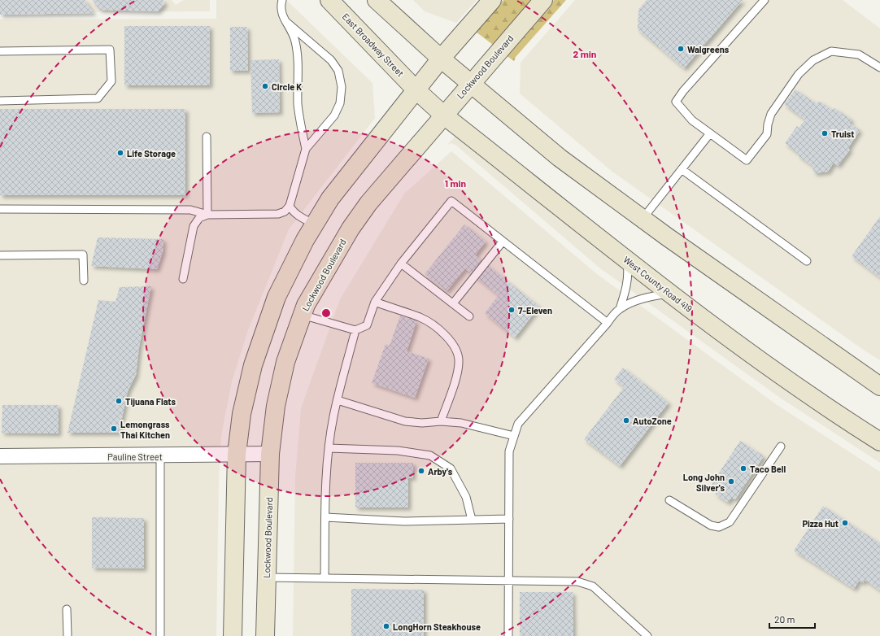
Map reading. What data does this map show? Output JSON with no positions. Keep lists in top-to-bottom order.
{
  "streets": {
    "street": [
      "East Broadway Street",
      "Lockwood Boulevard",
      "West County Road 419",
      "Pauline Street"
    ]
  },
  "crossings": [
    ["East Broadway Street", "Lockwood Boulevard"],
    ["East Broadway Street", "West County Road 419"],
    ["Lockwood Boulevard", "West County Road 419"],
    ["Lockwood Boulevard", "Pauline Street"]
  ],
  "places": [
    "Walgreens",
    "Circle K",
    "Truist",
    "Life Storage",
    "7-Eleven",
    "Tijuana Flats",
    "AutoZone",
    "Lemongrass Thai Kitchen",
    "Taco Bell",
    "Arby's",
    "Long John Silver's",
    "Pizza Hut",
    "LongHorn Steakhouse"
  ],
  "scale_bar": "20 m",
  "rings": ["2 min", "1 min"]
}
